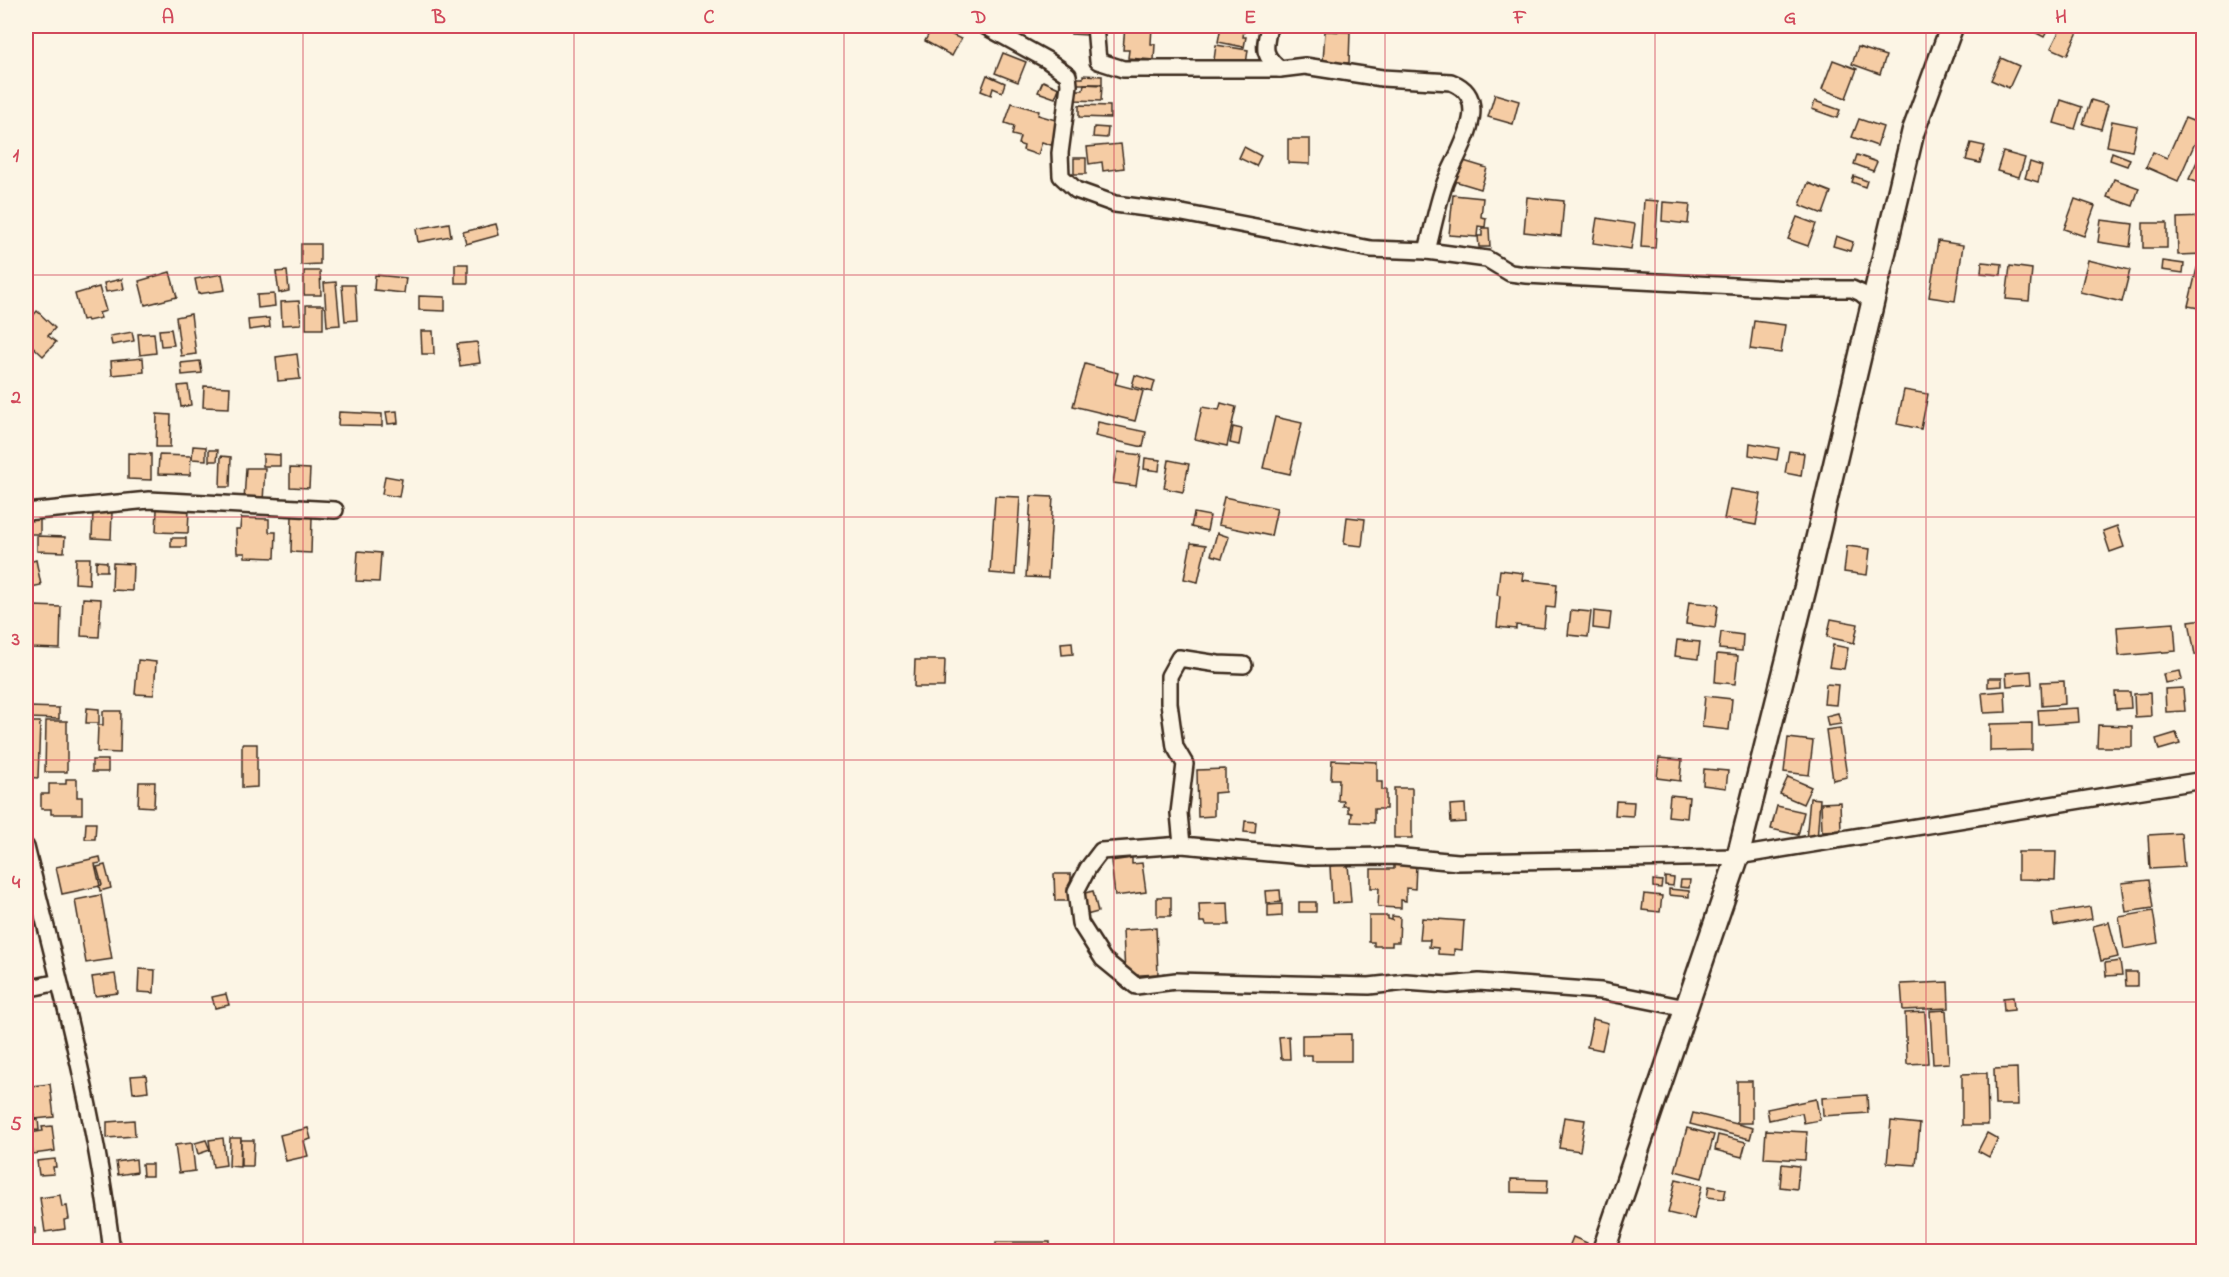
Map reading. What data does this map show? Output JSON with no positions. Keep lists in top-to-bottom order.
{
  "grid": {
    "columns": [
      "A",
      "B",
      "C",
      "D",
      "E",
      "F",
      "G",
      "H"
    ],
    "rows": [
      "1",
      "2",
      "3",
      "4",
      "5"
    ]
  }
}
